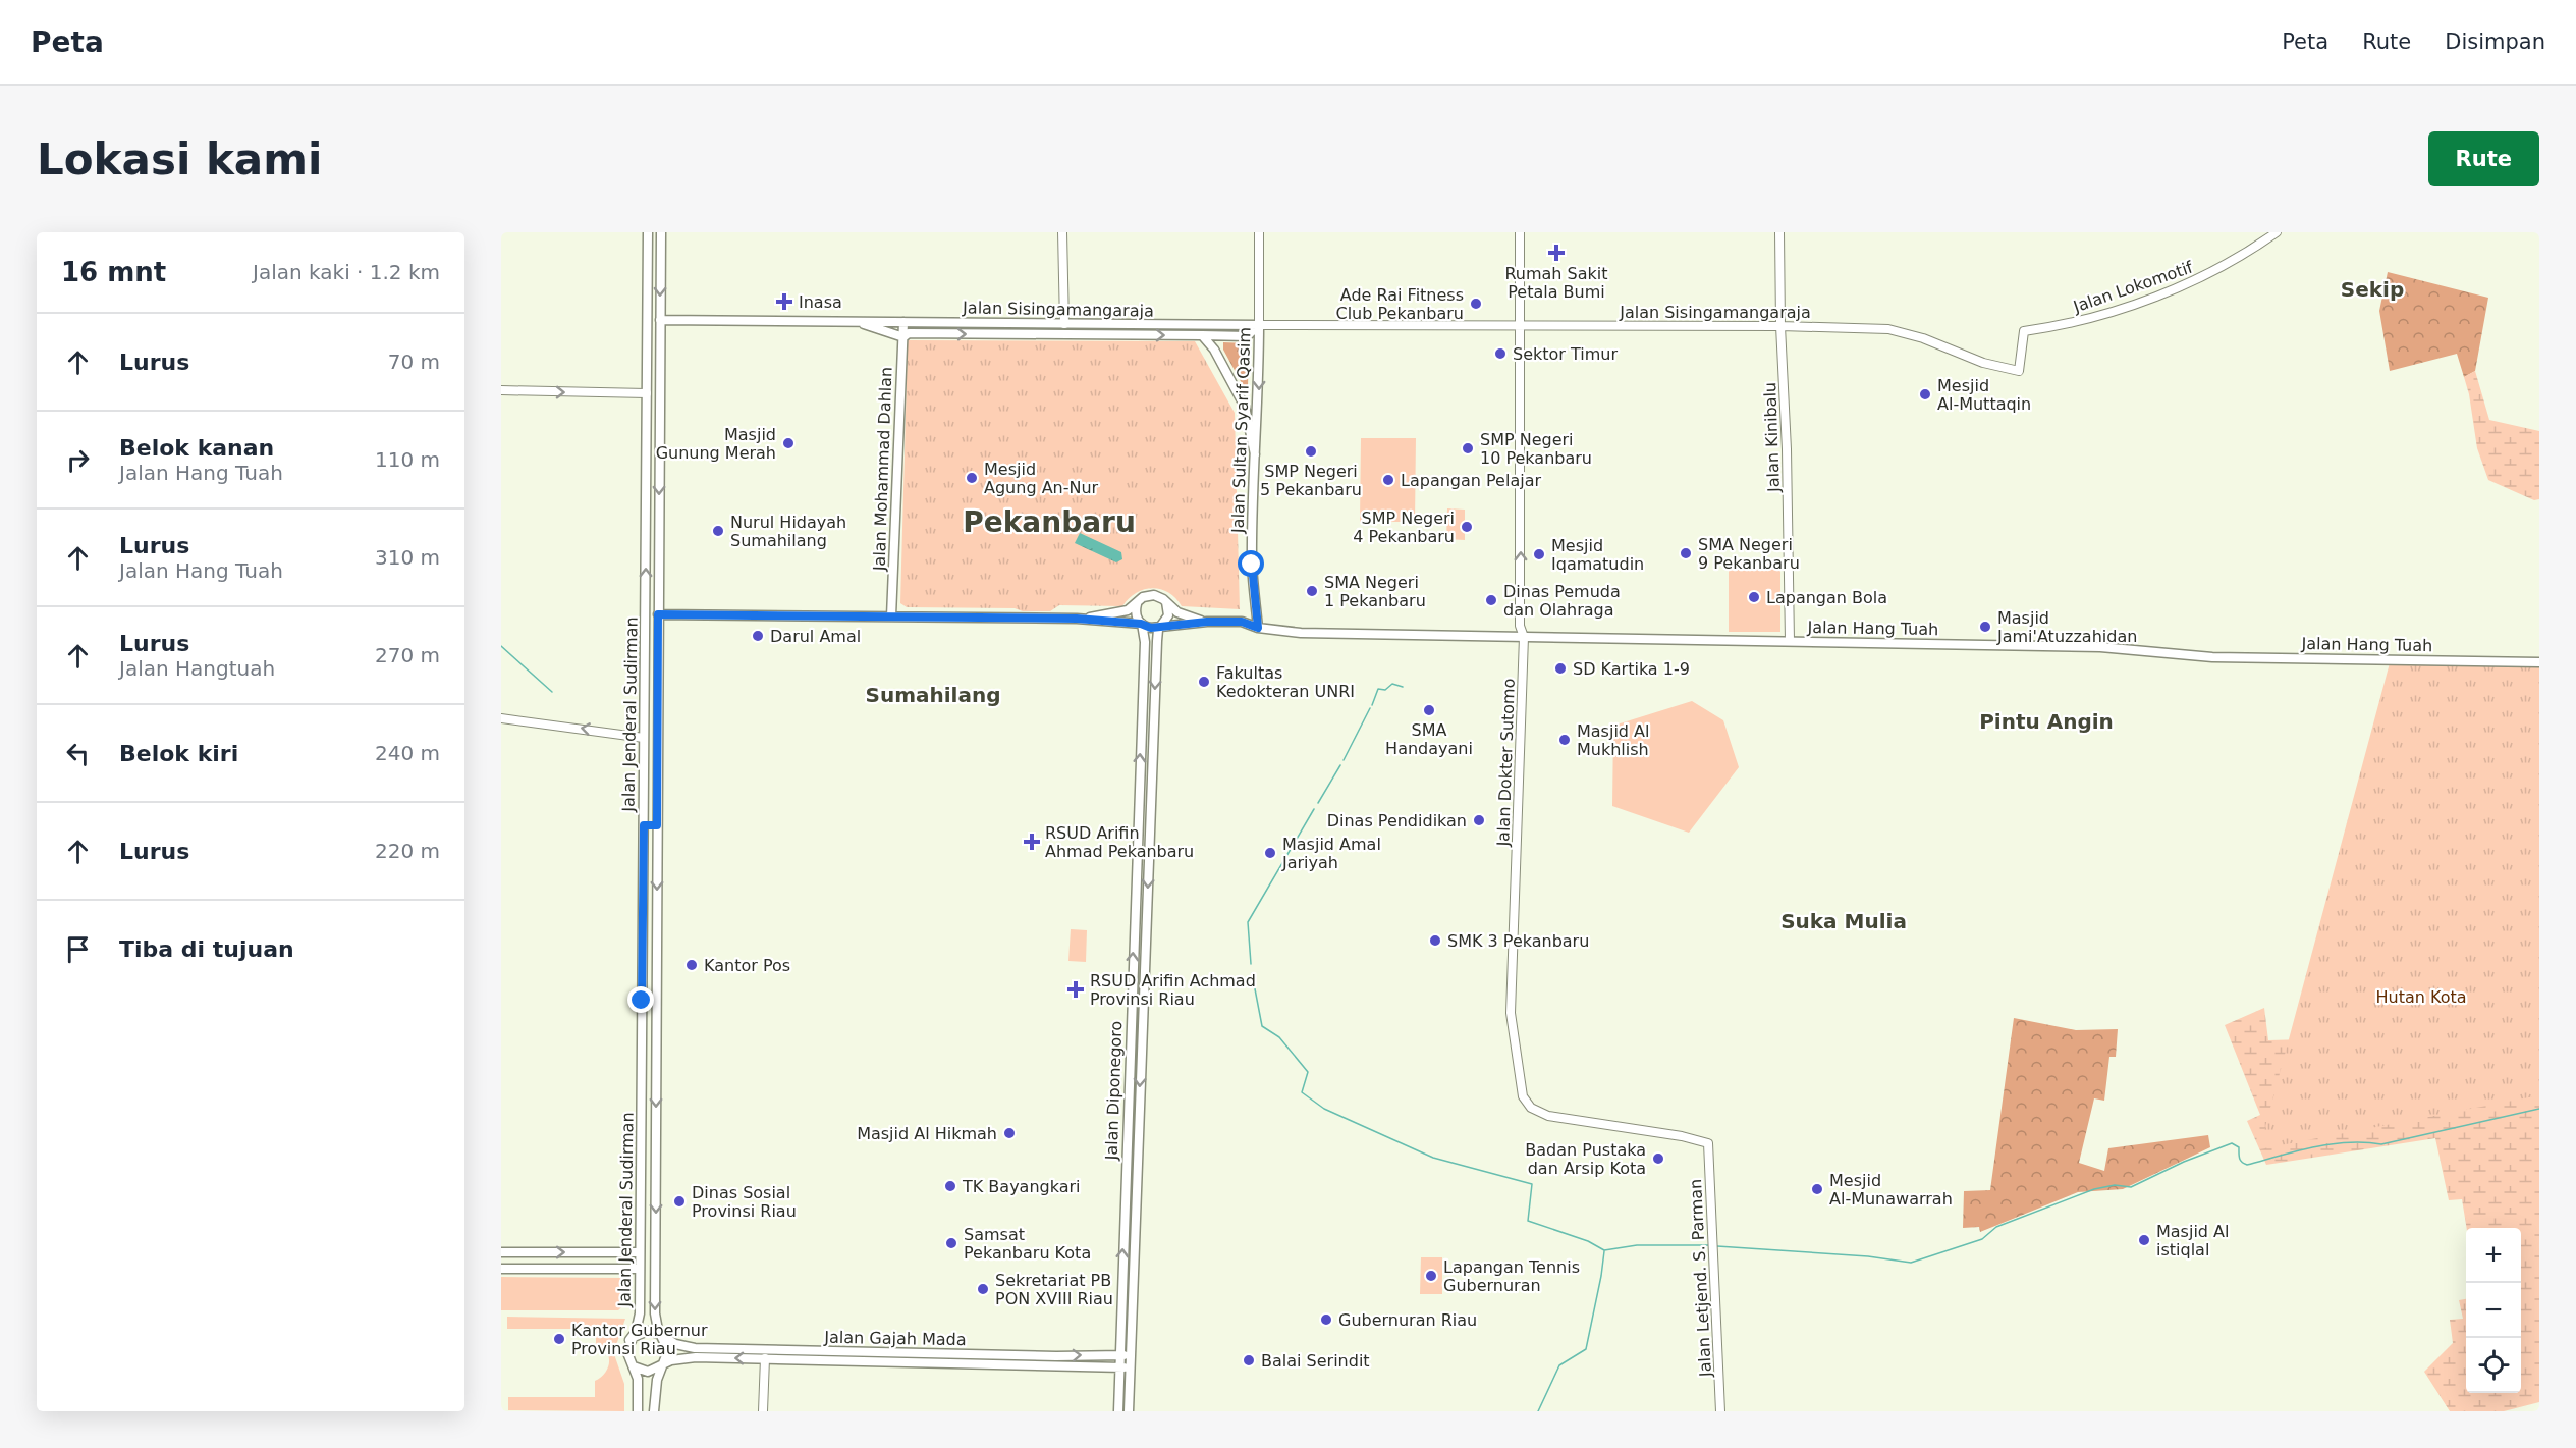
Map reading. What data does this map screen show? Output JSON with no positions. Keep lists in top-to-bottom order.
{
  "streets": {
    "main road": [
      "Jalan Lokomotif",
      "Jalan Sisingamangaraja",
      "Jalan Sultan Syarif Qasim",
      "Jalan Kinibalu",
      "Jalan Mohammad Dahlan",
      "Jalan Hang Tuah",
      "Jalan Jenderal Sudirman",
      "Jalan Dokter Sutomo",
      "Jalan Diponegoro",
      "Jalan Letjend. S. Parman",
      "Jalan Gajah Mada"
    ]
  },
  "crossings": [
    ["Jalan Lokomotif", "Jalan Sisingamangaraja"],
    ["Jalan Sisingamangaraja", "Jalan Sultan Syarif Qasim"],
    ["Jalan Sisingamangaraja", "Jalan Kinibalu"],
    ["Jalan Sisingamangaraja", "Jalan Mohammad Dahlan"],
    ["Jalan Sisingamangaraja", "Jalan Jenderal Sudirman"],
    ["Jalan Sisingamangaraja", "Jalan Dokter Sutomo"],
    ["Jalan Sultan Syarif Qasim", "Jalan Hang Tuah"],
    ["Jalan Kinibalu", "Jalan Hang Tuah"],
    ["Jalan Hang Tuah", "Jalan Dokter Sutomo"],
    ["Jalan Hang Tuah", "Jalan Diponegoro"],
    ["Jalan Jenderal Sudirman", "Jalan Gajah Mada"],
    ["Jalan Dokter Sutomo", "Jalan Letjend. S. Parman"],
    ["Jalan Diponegoro", "Jalan Gajah Mada"]
  ],
  "districts": [
    "Sekip",
    "Pekanbaru",
    "Sumahilang",
    "Pintu Angin",
    "Suka Mulia"
  ],
  "parks": ["Hutan Kota"],
  "places": {
    "health": [
      "Rumah Sakit Petala Bumi",
      "Inasa",
      "RSUD Arifin Ahmad Pekanbaru",
      "RSUD Arifin Achmad Provinsi Riau"
    ],
    "other": [
      "Ade Rai Fitness Club Pekanbaru",
      "Sektor Timur",
      "Mesjid Al-Muttaqin",
      "Masjid Gunung Merah",
      "SMP Negeri 10 Pekanbaru",
      "SMP Negeri 5 Pekanbaru",
      "Mesjid Agung An-Nur",
      "Lapangan Pelajar",
      "SMP Negeri 4 Pekanbaru",
      "Nurul Hidayah Sumahilang",
      "SMA Negeri 9 Pekanbaru",
      "Mesjid Iqamatudin",
      "SMA Negeri 1 Pekanbaru",
      "Lapangan Bola",
      "Dinas Pemuda dan Olahraga",
      "Masjid Jami'Atuzzahidan",
      "Darul Amal",
      "SD Kartika 1-9",
      "Fakultas Kedokteran UNRI",
      "SMA Handayani",
      "Masjid Al Mukhlish",
      "Dinas Pendidikan",
      "Masjid Amal Jariyah",
      "SMK 3 Pekanbaru",
      "Kantor Pos",
      "Masjid Al Hikmah",
      "Badan Pustaka dan Arsip Kota",
      "TK Bayangkari",
      "Mesjid Al-Munawarrah",
      "Dinas Sosial Provinsi Riau",
      "Masjid Al istiqlal",
      "Samsat Pekanbaru Kota",
      "Lapangan Tennis Gubernuran",
      "Sekretariat PB PON XVIII Riau",
      "Gubernuran Riau",
      "Kantor Gubernur Provinsi Riau",
      "Balai Serindit"
    ]
  },
  "page": {
    "header": "Peta",
    "nav": ["Peta", "Rute", "Disimpan"],
    "buttons": "Rute",
    "title": "Lokasi kami",
    "heading": ["16 mnt", "Jalan kaki · 1.2 km"],
    "list": [
      ["Lurus", "70 m"],
      ["Belok kanan", "Jalan Hang Tuah", "110 m"],
      ["Lurus", "Jalan Hang Tuah", "310 m"],
      ["Lurus", "Jalan Hangtuah", "270 m"],
      ["Belok kiri", "240 m"],
      ["Lurus", "220 m"],
      "Tiba di tujuan"
    ],
    "map_buttons": ["+", "−"]
  }
}
